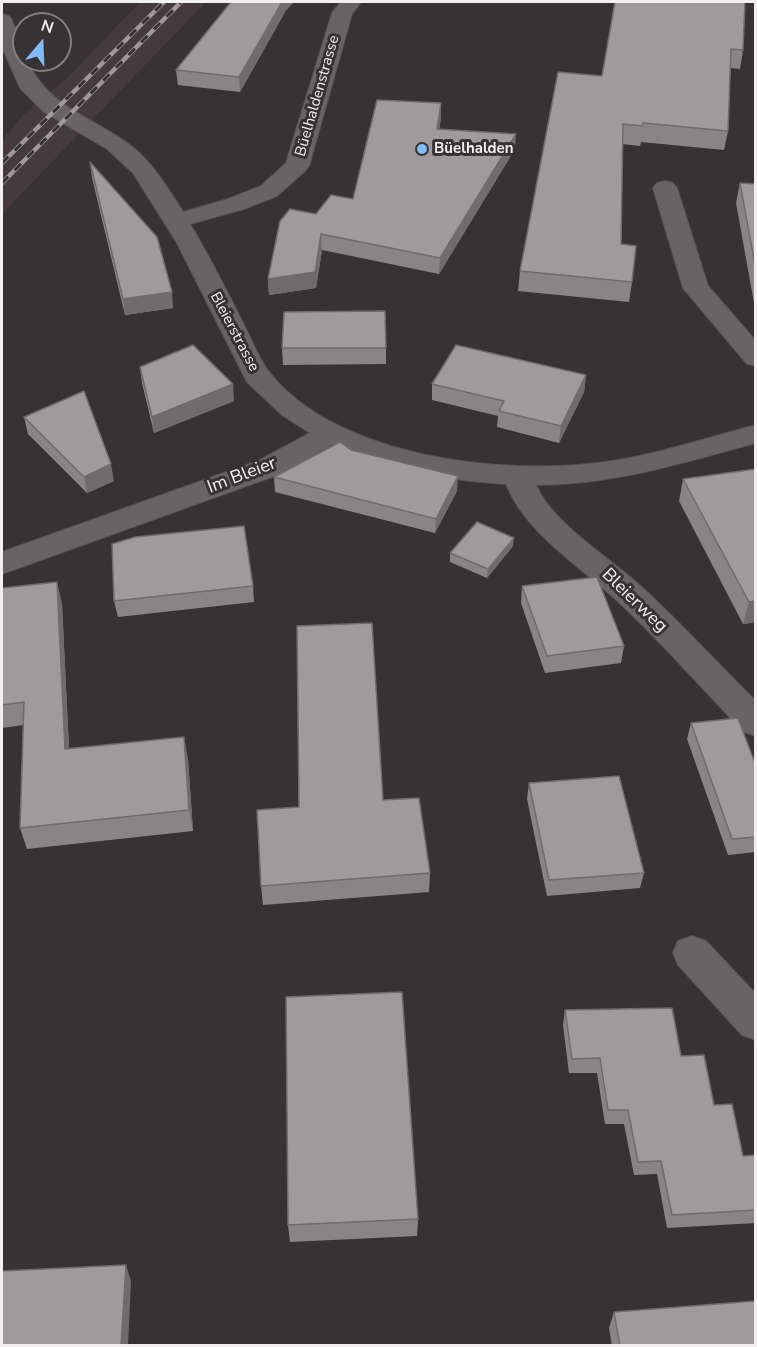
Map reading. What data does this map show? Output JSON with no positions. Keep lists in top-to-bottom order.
{
  "streets": {
    "street": [
      "Büelhaldenstrasse",
      "Bleierstrasse",
      "Im Bleier",
      "Bleierweg"
    ]
  },
  "crossings": [
    ["Büelhaldenstrasse", "Bleierstrasse"],
    ["Bleierstrasse", "Im Bleier"],
    ["Bleierstrasse", "Bleierweg"]
  ],
  "places": ["Büelhalden"],
  "north": "top"
}
